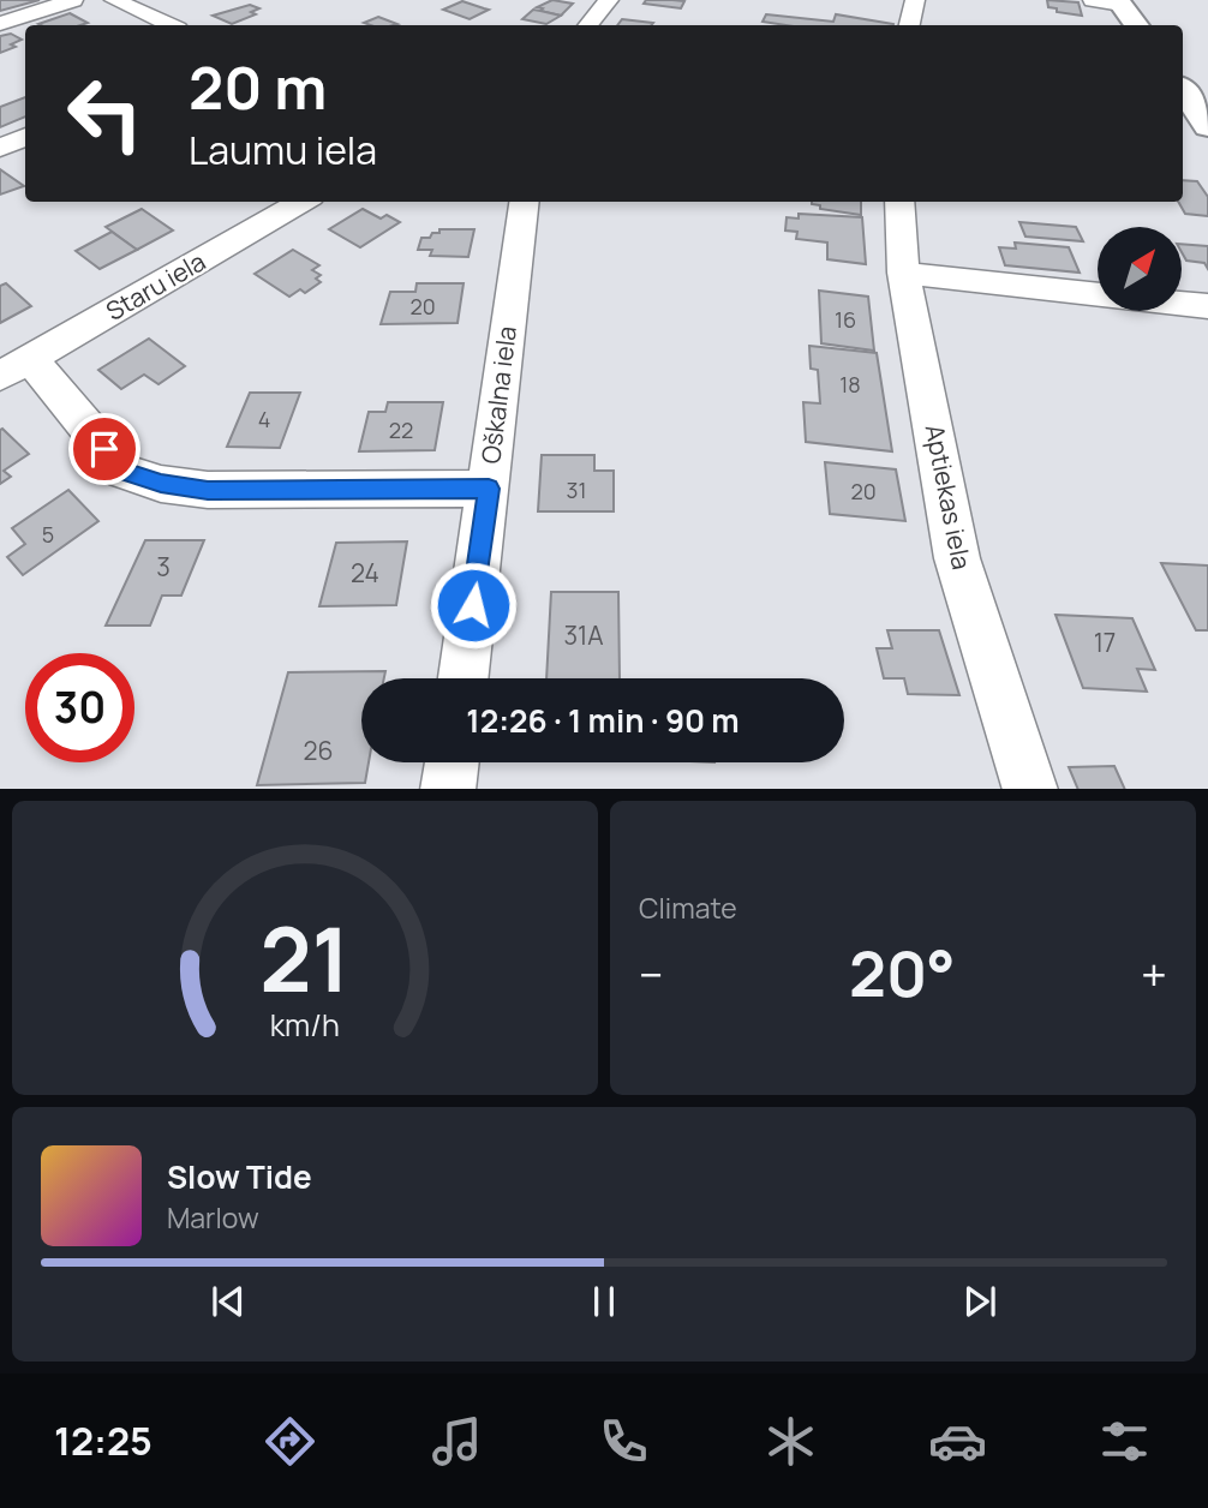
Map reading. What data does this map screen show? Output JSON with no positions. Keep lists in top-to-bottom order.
{
  "streets": {
    "street": ["Staru iela", "Oškalna iela", "Aptiekas iela"]
  },
  "house_numbers": [
    "20",
    "16",
    "18",
    "4",
    "22",
    "31",
    "20",
    "5",
    "3",
    "24",
    "31A",
    "17",
    "26"
  ],
  "north": "top right",
  "page": {
    "turn": ["20 m", "Laumu iela"],
    "limit": "30",
    "trip": "12:26 · 1 min · 90 m",
    "tile": "Climate",
    "heat": ["−", "20°", "+"],
    "song": ["Slow Tide", "Marlow"],
    "tabs": "12:25",
    "gauge": ["21", "km/h"]
  }
}
